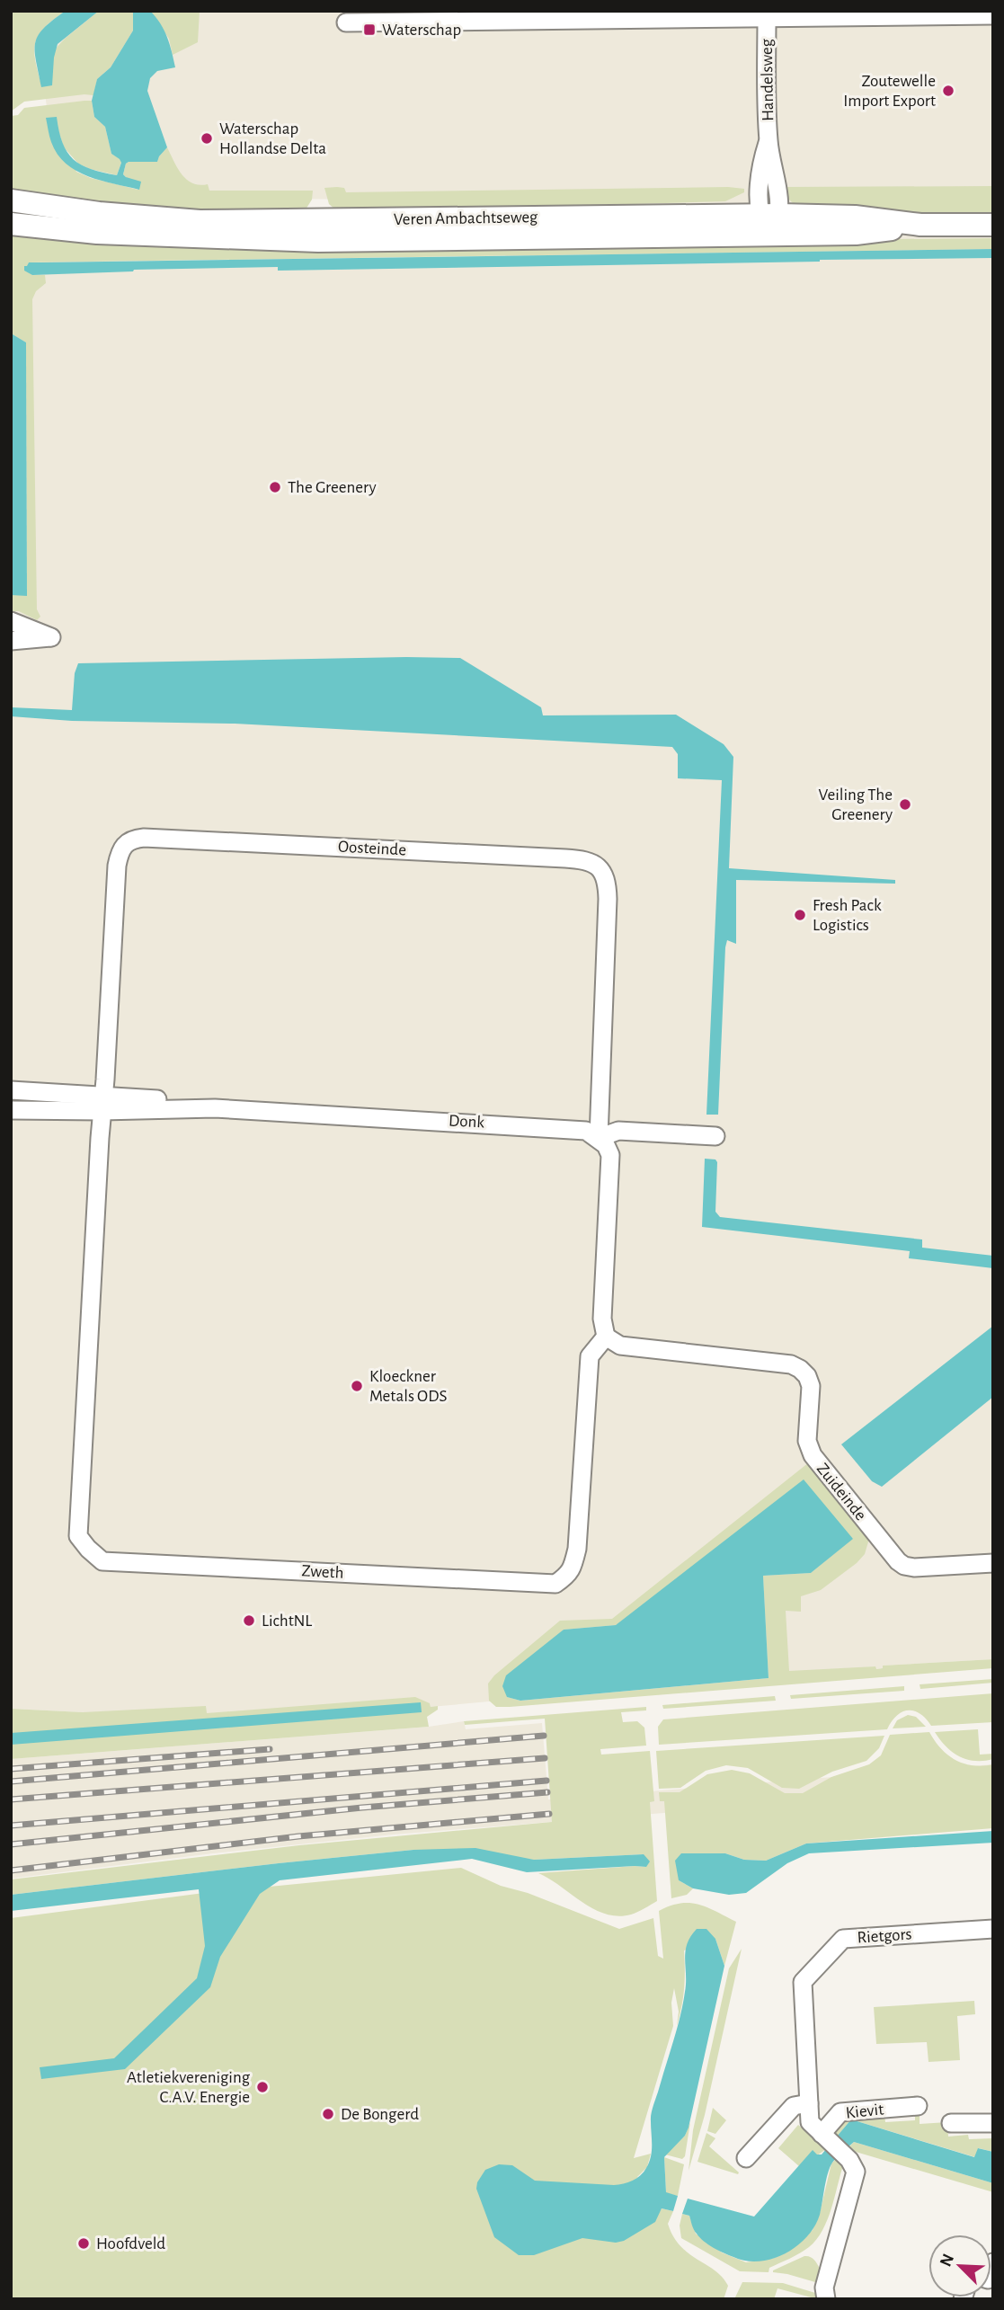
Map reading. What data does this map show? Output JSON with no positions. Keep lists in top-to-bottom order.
{
  "streets": {
    "main road": ["Veren Ambachtseweg"],
    "street": [
      "Handelsweg",
      "Oosteinde",
      "Donk",
      "Zuideinde",
      "Zweth",
      "Rietgors",
      "Kievit"
    ]
  },
  "crossings": [
    ["Handelsweg", "Veren Ambachtseweg"],
    ["Oosteinde", "Donk"],
    ["Oosteinde", "Zweth"],
    ["Donk", "Zweth"],
    ["Zuideinde", "Zweth"],
    ["Rietgors", "Kievit"]
  ],
  "places": {
    "transit": ["Waterschap"],
    "other": [
      "Zoutewelle Import Export",
      "Waterschap Hollandse Delta",
      "The Greenery",
      "Veiling The Greenery",
      "Fresh Pack Logistics",
      "Kloeckner Metals ODS",
      "LichtNL",
      "Atletiekvereniging C.A.V. Energie",
      "De Bongerd",
      "Hoofdveld"
    ]
  },
  "north": "top left"
}
